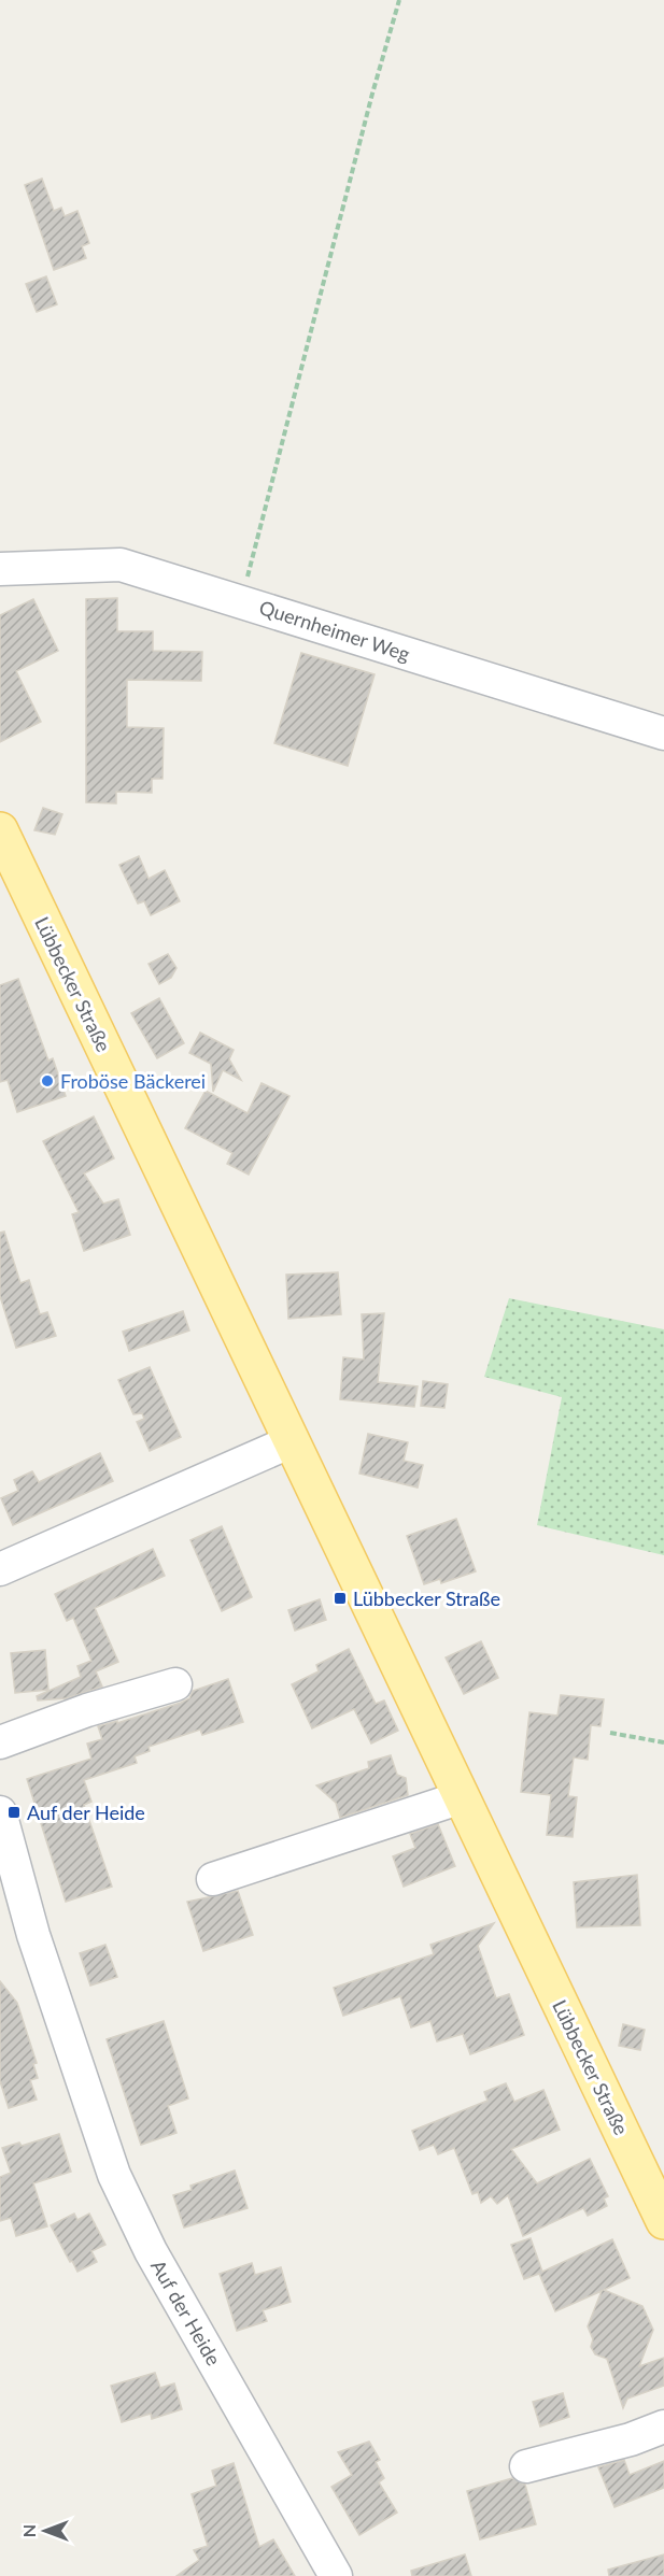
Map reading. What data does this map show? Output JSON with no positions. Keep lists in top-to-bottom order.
{
  "streets": {
    "main road": ["Lübbecker Straße"],
    "street": ["Quernheimer Weg", "Auf der Heide"]
  },
  "places": {
    "other": ["Froböse Bäckerei"],
    "transit": ["Lübbecker Straße", "Auf der Heide"]
  },
  "north": "left"
}
